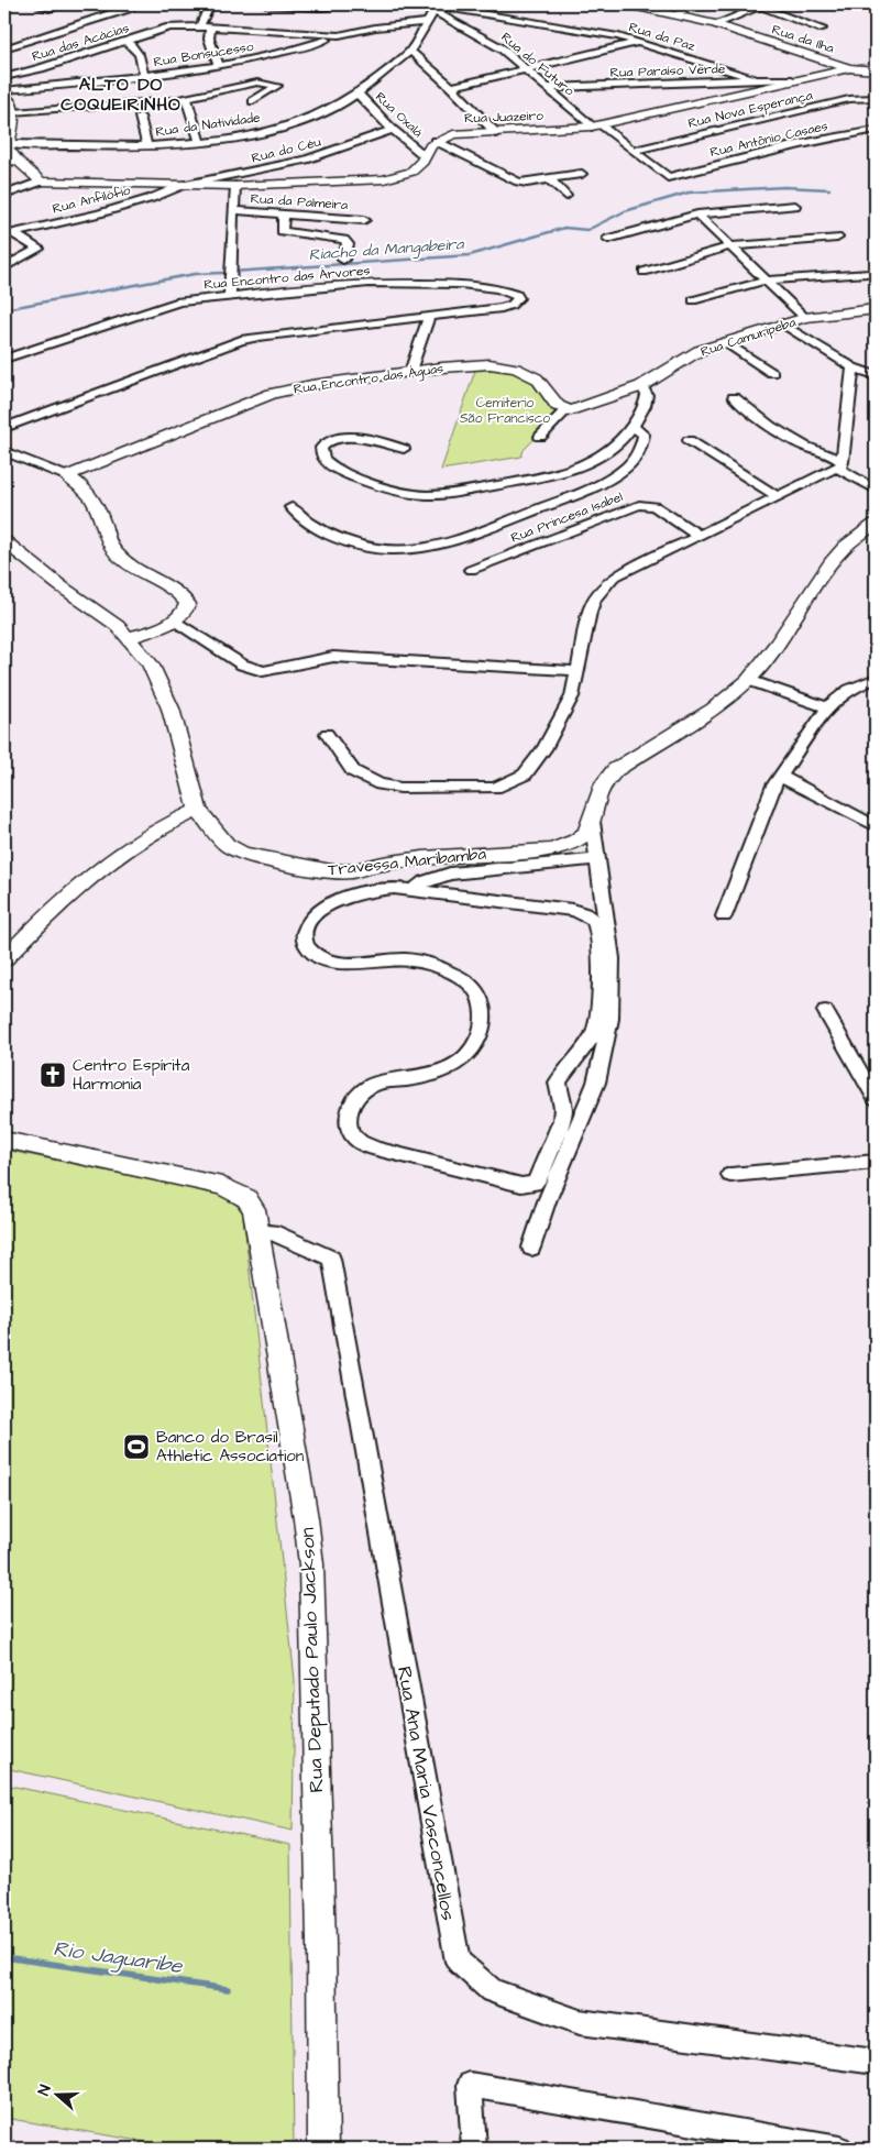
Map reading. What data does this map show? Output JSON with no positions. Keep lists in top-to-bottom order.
{
  "streets": {
    "main road": [
      "Rua da Ilha",
      "Rua Juazeiro",
      "Rua Camuripeba",
      "Rua Encontro das Águas",
      "Travessa Maribamba",
      "Rua Deputado Paulo Jackson"
    ],
    "street": [
      "Rua da Paz",
      "Rua das Acácias",
      "Rua Bonsucesso",
      "Rua do Futuro",
      "Rua Paraíso Verde",
      "Rua Nova Esperança",
      "Rua Oxalá",
      "Rua da Natividade",
      "Rua Antônio Casaes",
      "Rua do Céu",
      "Rua Anfilófio",
      "Rua da Palmeira",
      "Rua Encontro das Árvores",
      "Rua Princesa Isabel",
      "Rua Ana Maria Vasconcellos"
    ]
  },
  "crossings": [
    ["Rua da Paz", "Rua do Futuro"],
    ["Rua da Paz", "Rua Paraíso Verde"],
    ["Rua da Paz", "Rua da Natividade"],
    ["Rua da Ilha", "Rua Juazeiro"],
    ["Rua das Acácias", "Rua Bonsucesso"],
    ["Rua das Acácias", "Rua da Natividade"],
    ["Rua do Futuro", "Rua Paraíso Verde"],
    ["Rua do Futuro", "Rua Nova Esperança"],
    ["Rua do Futuro", "Rua Juazeiro"],
    ["Rua do Futuro", "Rua da Natividade"],
    ["Rua do Futuro", "Rua Antônio Casaes"],
    ["Rua Paraíso Verde", "Rua Juazeiro"],
    ["Rua Oxalá", "Rua da Natividade"],
    ["Rua Oxalá", "Rua do Céu"],
    ["Rua do Céu", "Rua Anfilófio"],
    ["Rua Camuripeba", "Rua Encontro das Águas"],
    ["Rua Deputado Paulo Jackson", "Rua Ana Maria Vasconcellos"]
  ],
  "districts": ["ALTO DO COQUEIRINHO"],
  "water": ["Riacho da Mangabeira", "Rio Jaguaribe"],
  "parks": ["Cemiterio São Francisco"],
  "places": {
    "church": ["Centro Espírita Harmonia"],
    "sports": ["Banco do Brasil Athletic Association"]
  },
  "north": "left"
}
